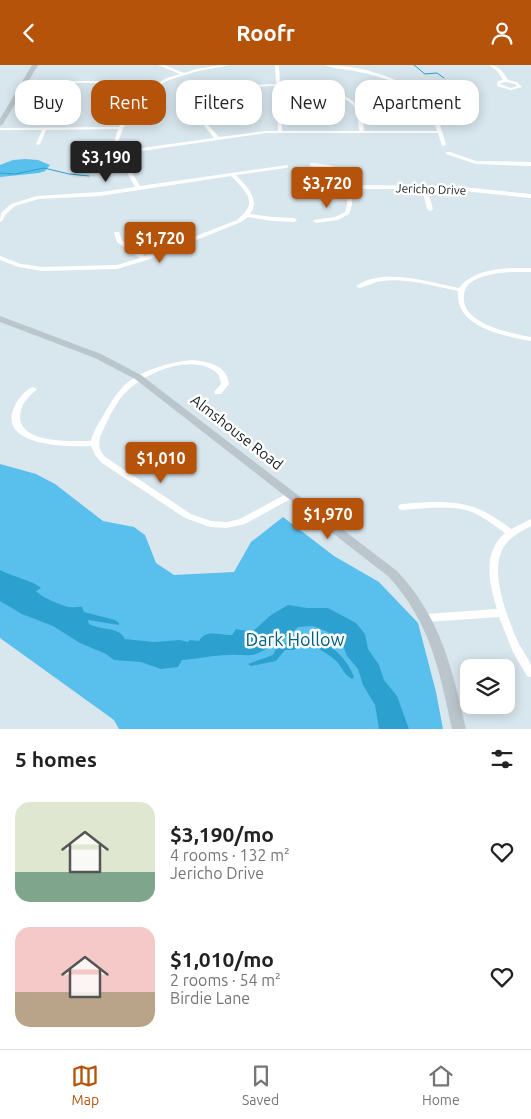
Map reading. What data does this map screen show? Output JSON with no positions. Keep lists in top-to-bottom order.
{
  "streets": {
    "main road": ["Almshouse Road"],
    "street": ["Jericho Drive"]
  },
  "parks": ["Dark Hollow"],
  "page": {
    "header": "Roofr",
    "chip": [
      "Buy",
      "Rent",
      "Filters",
      "New",
      "Apartment"
    ],
    "price": [
      "$3,190",
      "$3,720",
      "$1,720",
      "$1,010",
      "$1,970"
    ],
    "heading": "5 homes",
    "list": [
      {
        "name": "$3,190/mo",
        "note": "4 rooms · 132 m² · Jericho Drive"
      },
      {
        "name": "$1,010/mo",
        "note": "2 rooms · 54 m² · Birdie Lane"
      }
    ],
    "tabs": ["Map", "Saved", "Home"]
  }
}
